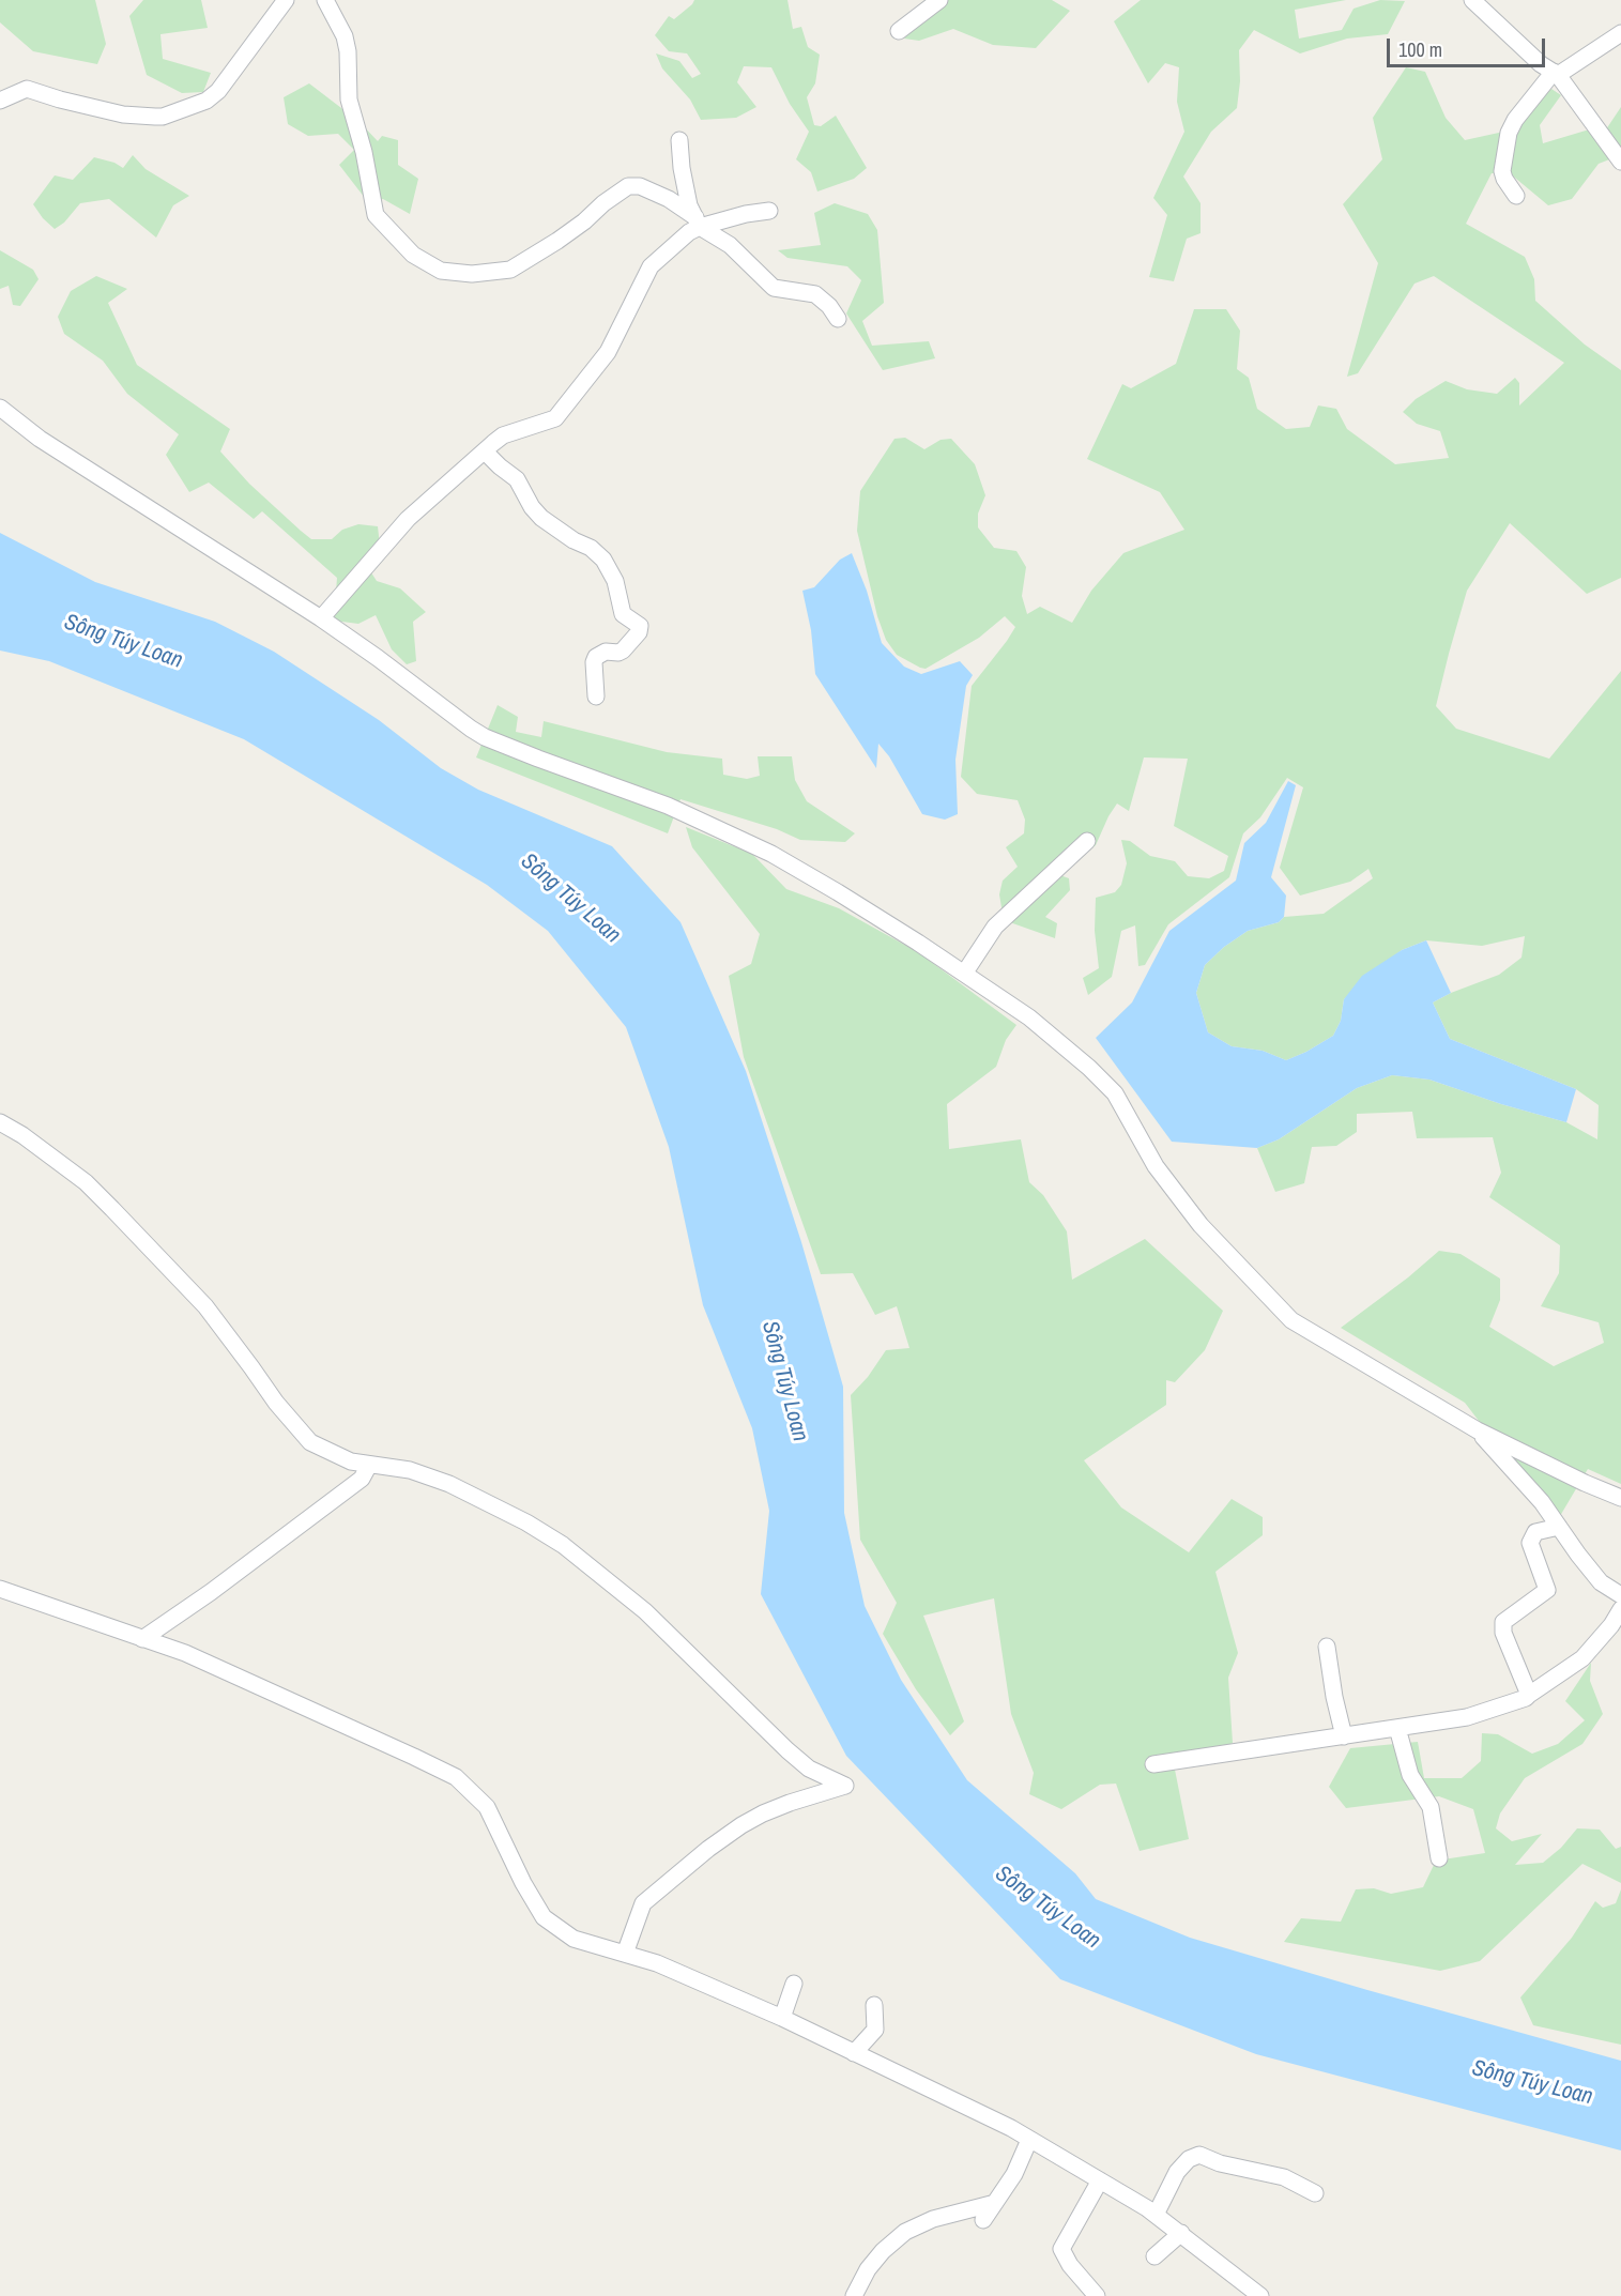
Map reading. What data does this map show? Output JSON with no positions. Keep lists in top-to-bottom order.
{
  "water": ["Sông Túy Loan"],
  "scale_bar": "100 m"
}
